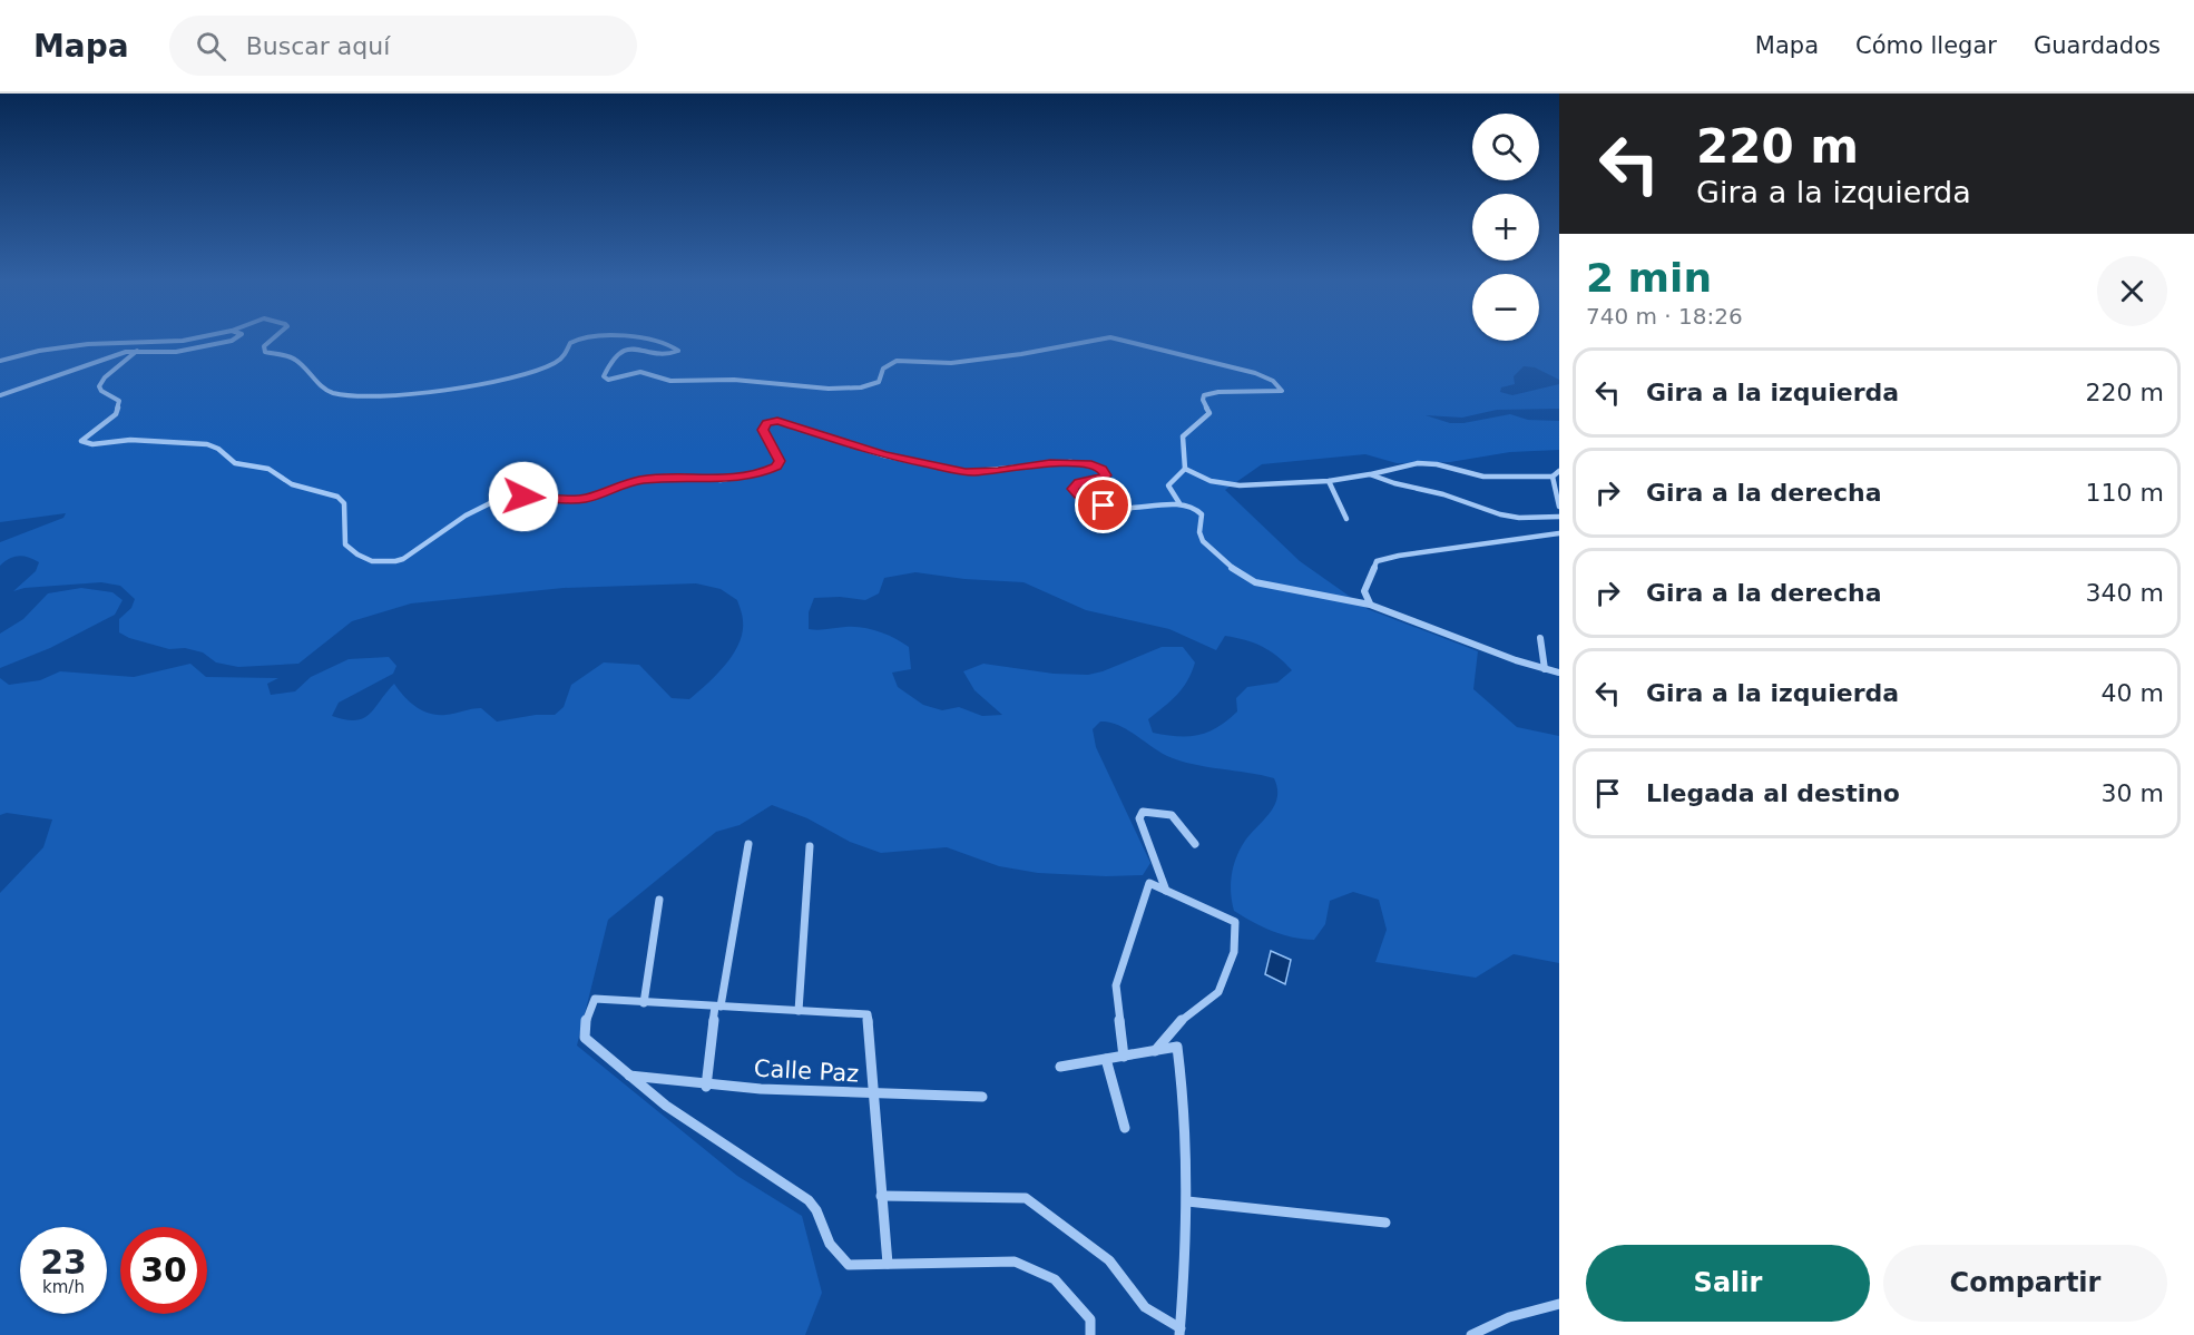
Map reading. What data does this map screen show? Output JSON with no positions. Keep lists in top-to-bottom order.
{
  "streets": {
    "street": ["Calle Paz"]
  },
  "page": {
    "header": "Mapa",
    "search": "Buscar aquí",
    "nav": ["Mapa", "Cómo llegar", "Guardados"],
    "turn": ["220 m", "Gira a la izquierda"],
    "map_buttons": ["+", "−"],
    "heading": ["2 min", "740 m · 18:26"],
    "list": [
      {
        "name": "Gira a la izquierda",
        "value": "220 m"
      },
      {
        "name": "Gira a la derecha",
        "value": "110 m"
      },
      {
        "name": "Gira a la derecha",
        "value": "340 m"
      },
      {
        "name": "Gira a la izquierda",
        "value": "40 m"
      },
      {
        "name": "Llegada al destino",
        "value": "30 m"
      }
    ],
    "speed": "23 km/h",
    "limit": "30",
    "buttons": ["Salir", "Compartir"]
  }
}
